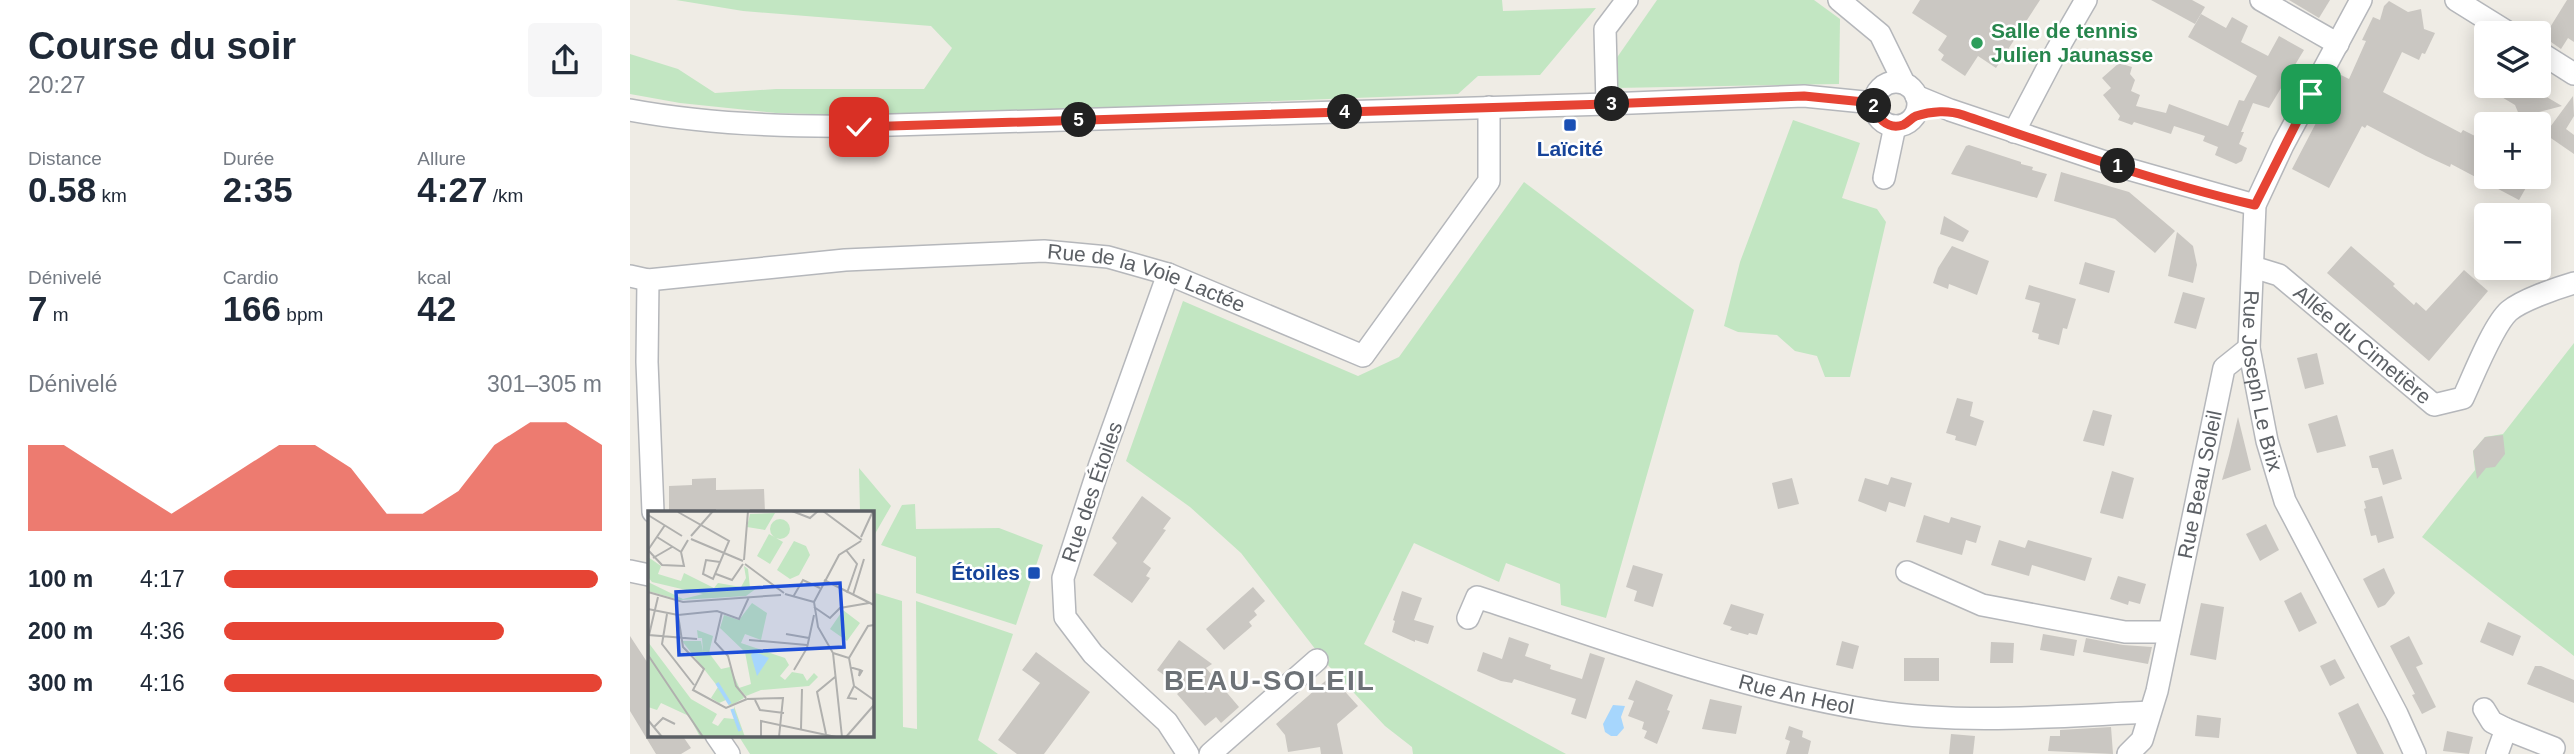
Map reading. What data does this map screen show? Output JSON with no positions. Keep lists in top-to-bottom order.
{
  "streets": {
    "street": [
      "Rue de la Voie Lactée",
      "Allée du Cimetière",
      "Rue Joseph Le Brix",
      "Rue Beau Soleil",
      "Rue des Étoiles",
      "Rue An Heol"
    ]
  },
  "crossings": [
    ["Rue de la Voie Lactée", "Rue des Étoiles"],
    ["Allée du Cimetière", "Rue Joseph Le Brix"],
    ["Rue Joseph Le Brix", "Rue Beau Soleil"],
    ["Rue Beau Soleil", "Rue An Heol"]
  ],
  "districts": ["BEAU-SOLEIL"],
  "places": {
    "other": ["Salle de tennis Julien Jaunasse"],
    "transit": ["Laïcité", "Étoiles"]
  },
  "page": {
    "heading": ["Course du soir", "20:27"],
    "map_buttons": ["+", "−"],
    "pins": [
      "3",
      "2",
      "4",
      "5",
      "1"
    ],
    "stats": [
      ["Distance", "0.58 km"],
      ["Durée", "2:35"],
      ["Allure", "4:27 /km"],
      ["Dénivelé", "7 m"],
      ["Cardio", "166 bpm"],
      ["kcal", "42"]
    ],
    "chart": ["Dénivelé", "301–305 m"],
    "list": [
      {
        "name": "100 m",
        "note": "4:17"
      },
      {
        "name": "200 m",
        "note": "4:36"
      },
      {
        "name": "300 m",
        "note": "4:16"
      }
    ]
  }
}
